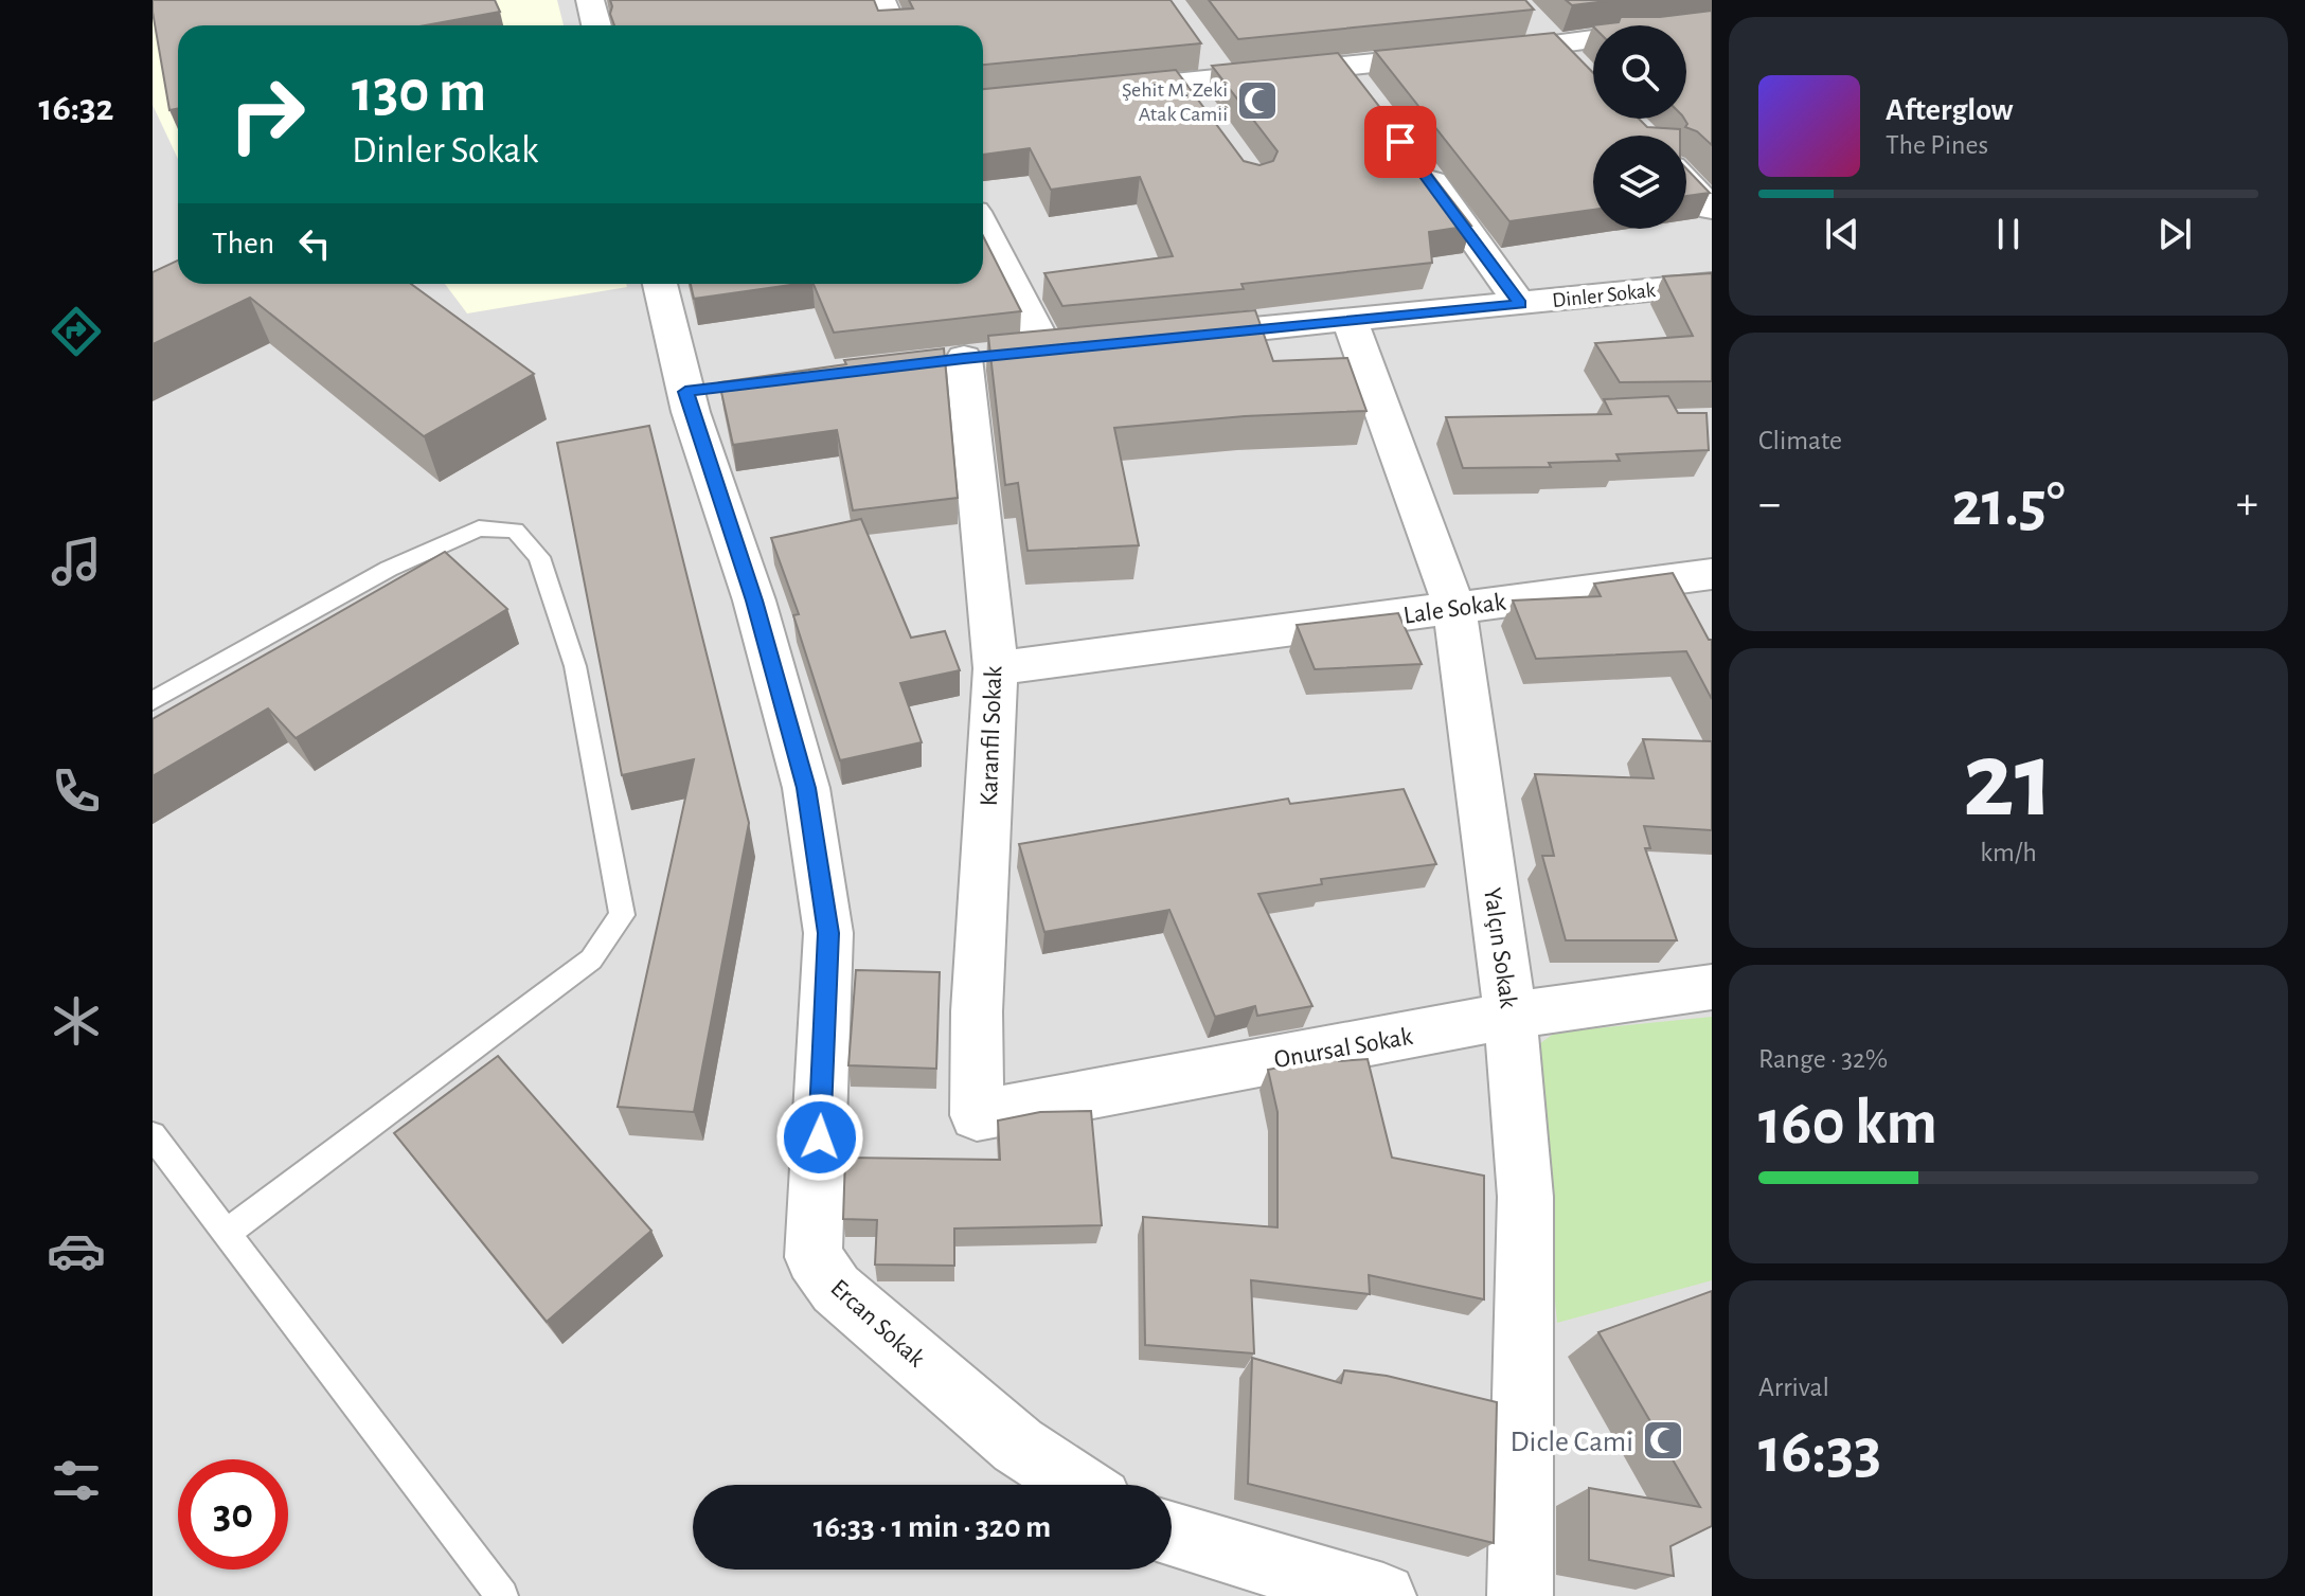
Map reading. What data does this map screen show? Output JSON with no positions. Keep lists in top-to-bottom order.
{
  "streets": {
    "street": [
      "Dinler Sokak",
      "Lale Sokak",
      "Karanfil Sokak",
      "Yalçın Sokak",
      "Onursal Sokak",
      "Ercan Sokak"
    ]
  },
  "crossings": [
    ["Dinler Sokak", "Yalçın Sokak"],
    ["Lale Sokak", "Karanfil Sokak"],
    ["Lale Sokak", "Yalçın Sokak"],
    ["Karanfil Sokak", "Onursal Sokak"],
    ["Yalçın Sokak", "Onursal Sokak"]
  ],
  "places": {
    "mosque": ["Şehit M. Zeki Atak Camii", "Dicle Cami"]
  },
  "page": {
    "tabs": "16:32",
    "turn": ["130 m", "Dinler Sokak"],
    "song": ["Afterglow", "The Pines"],
    "then": "Then",
    "tile": [
      "Climate",
      ["21", "km/h"],
      ["Range · 32%", "160 km"],
      ["Arrival", "16:33"]
    ],
    "heat": ["−", "21.5°", "+"],
    "limit": "30",
    "trip": "16:33 · 1 min · 320 m"
  }
}
